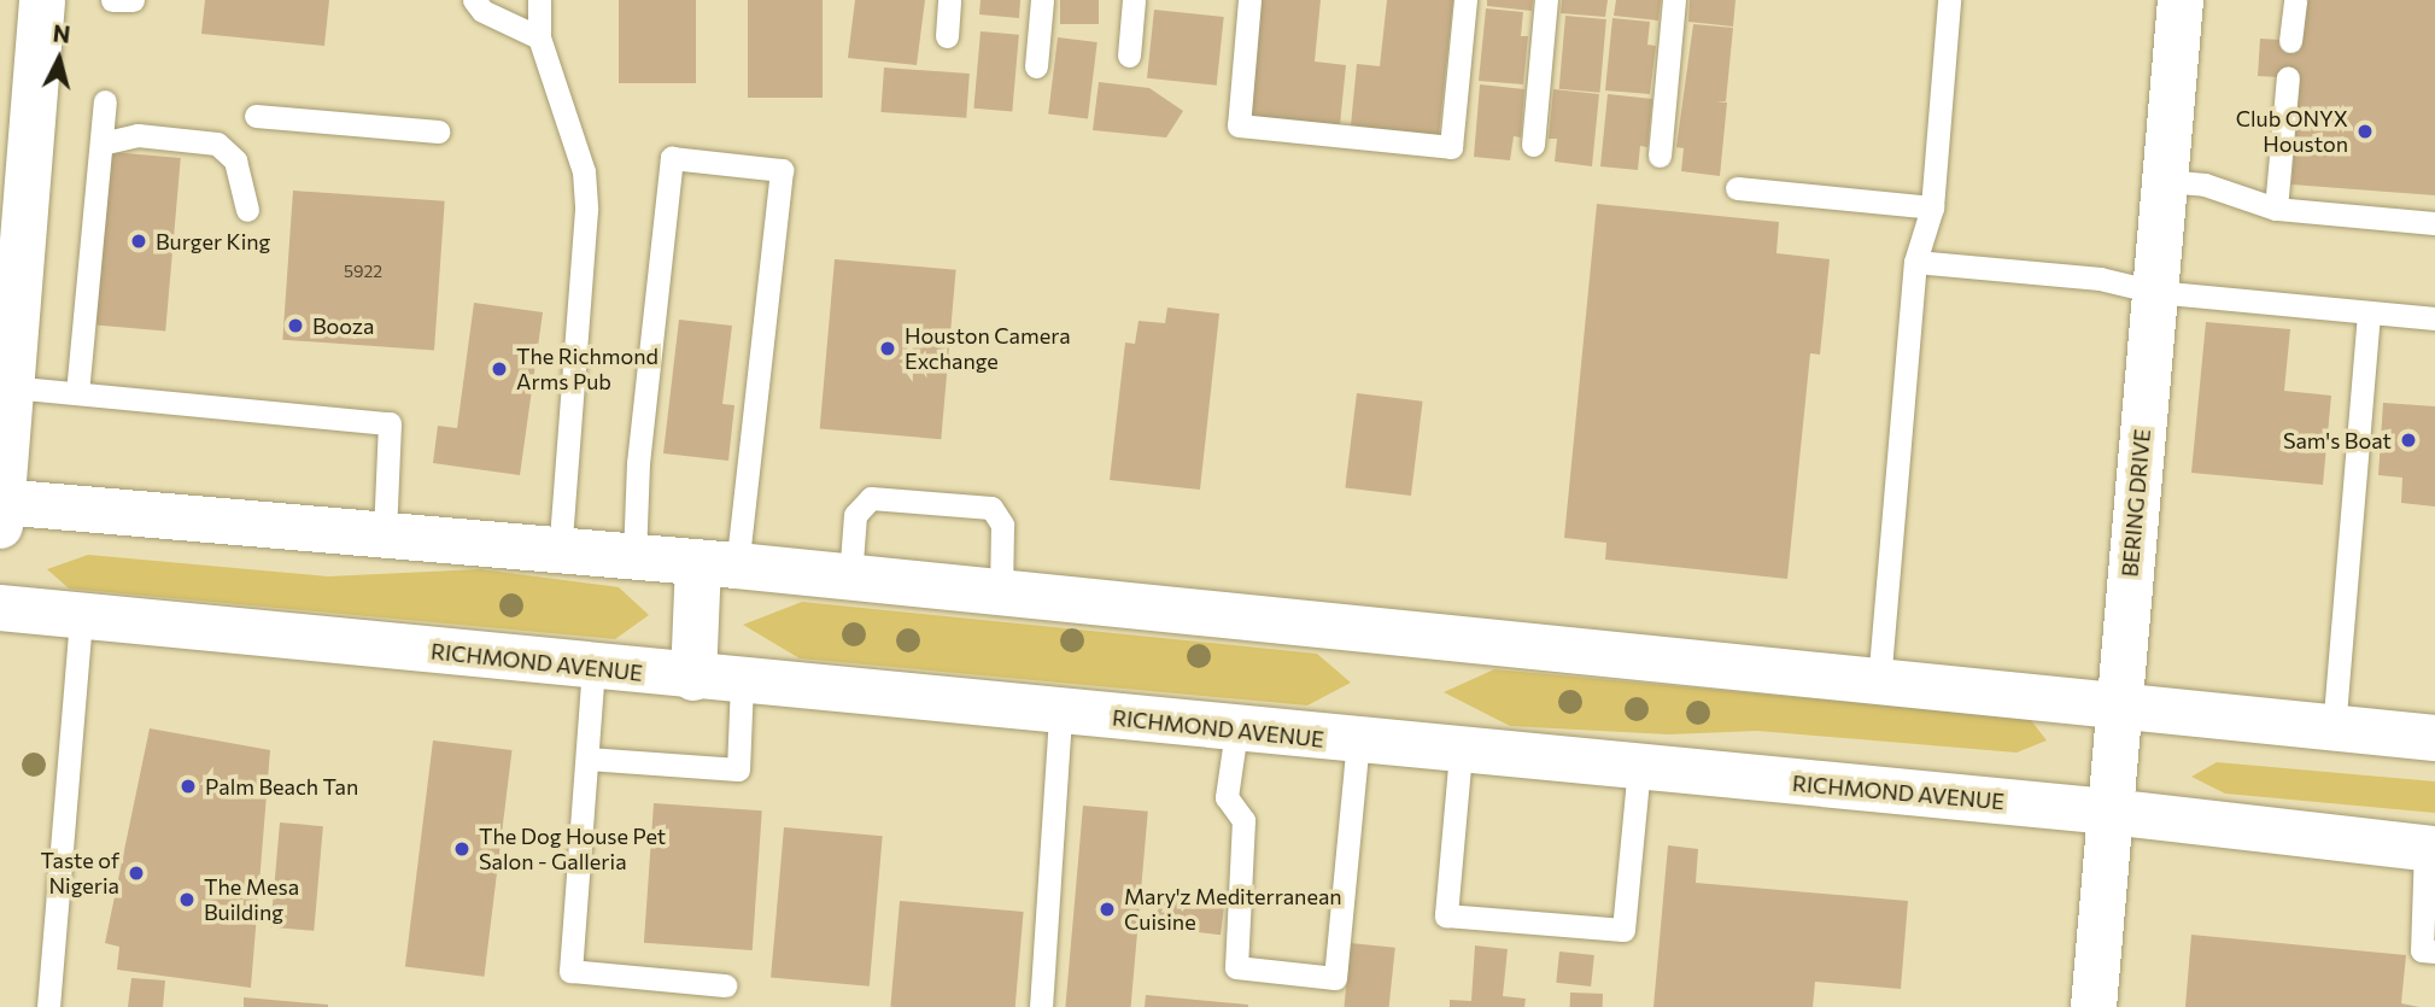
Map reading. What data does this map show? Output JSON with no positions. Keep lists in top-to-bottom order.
{
  "streets": {
    "main road": ["BERING DRIVE", "RICHMOND AVENUE"]
  },
  "crossings": [
    ["BERING DRIVE", "RICHMOND AVENUE"]
  ],
  "places": [
    "Club ONYX Houston",
    "Burger King",
    "Booza",
    "Houston Camera Exchange",
    "The Richmond Arms Pub",
    "Sam's Boat",
    "Palm Beach Tan",
    "The Dog House Pet Salon - Galleria",
    "Taste of Nigeria",
    "The Mesa Building",
    "Mary'z Mediterranean Cuisine"
  ],
  "house_numbers": ["5922"],
  "north": "top"
}
